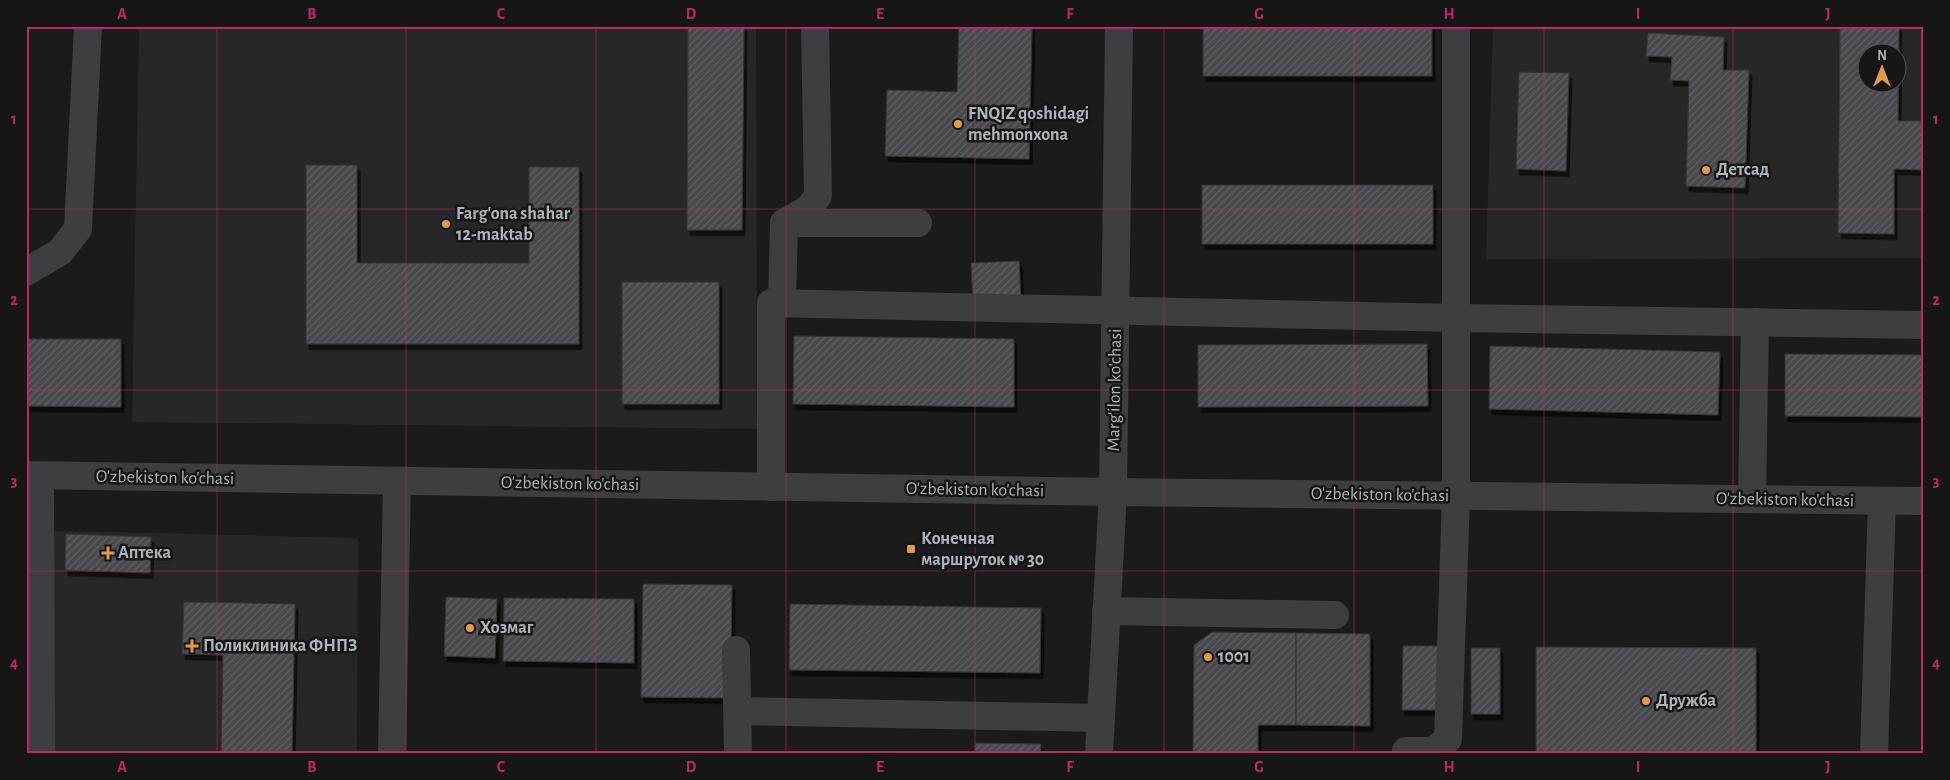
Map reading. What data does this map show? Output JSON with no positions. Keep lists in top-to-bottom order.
{
  "streets": {
    "street": ["Marg'ilon ko'chasi", "O'zbekiston ko'chasi"]
  },
  "crossings": [
    ["Marg'ilon ko'chasi", "O'zbekiston ko'chasi"]
  ],
  "places": {
    "other": [
      "FNQIZ qoshidagi mehmonxona",
      "Детсад",
      "Farg'ona shahar 12-maktab",
      "Хозмаг",
      "1001",
      "Дружба"
    ],
    "transit": ["Конечная маршруток № 30"],
    "health": ["Аптека", "Поликлиника ФНПЗ"]
  },
  "north": "top",
  "grid": {
    "columns": [
      "A",
      "B",
      "C",
      "D",
      "E",
      "F",
      "G",
      "H",
      "I",
      "J"
    ],
    "rows": [
      "1",
      "2",
      "3",
      "4"
    ]
  }
}
